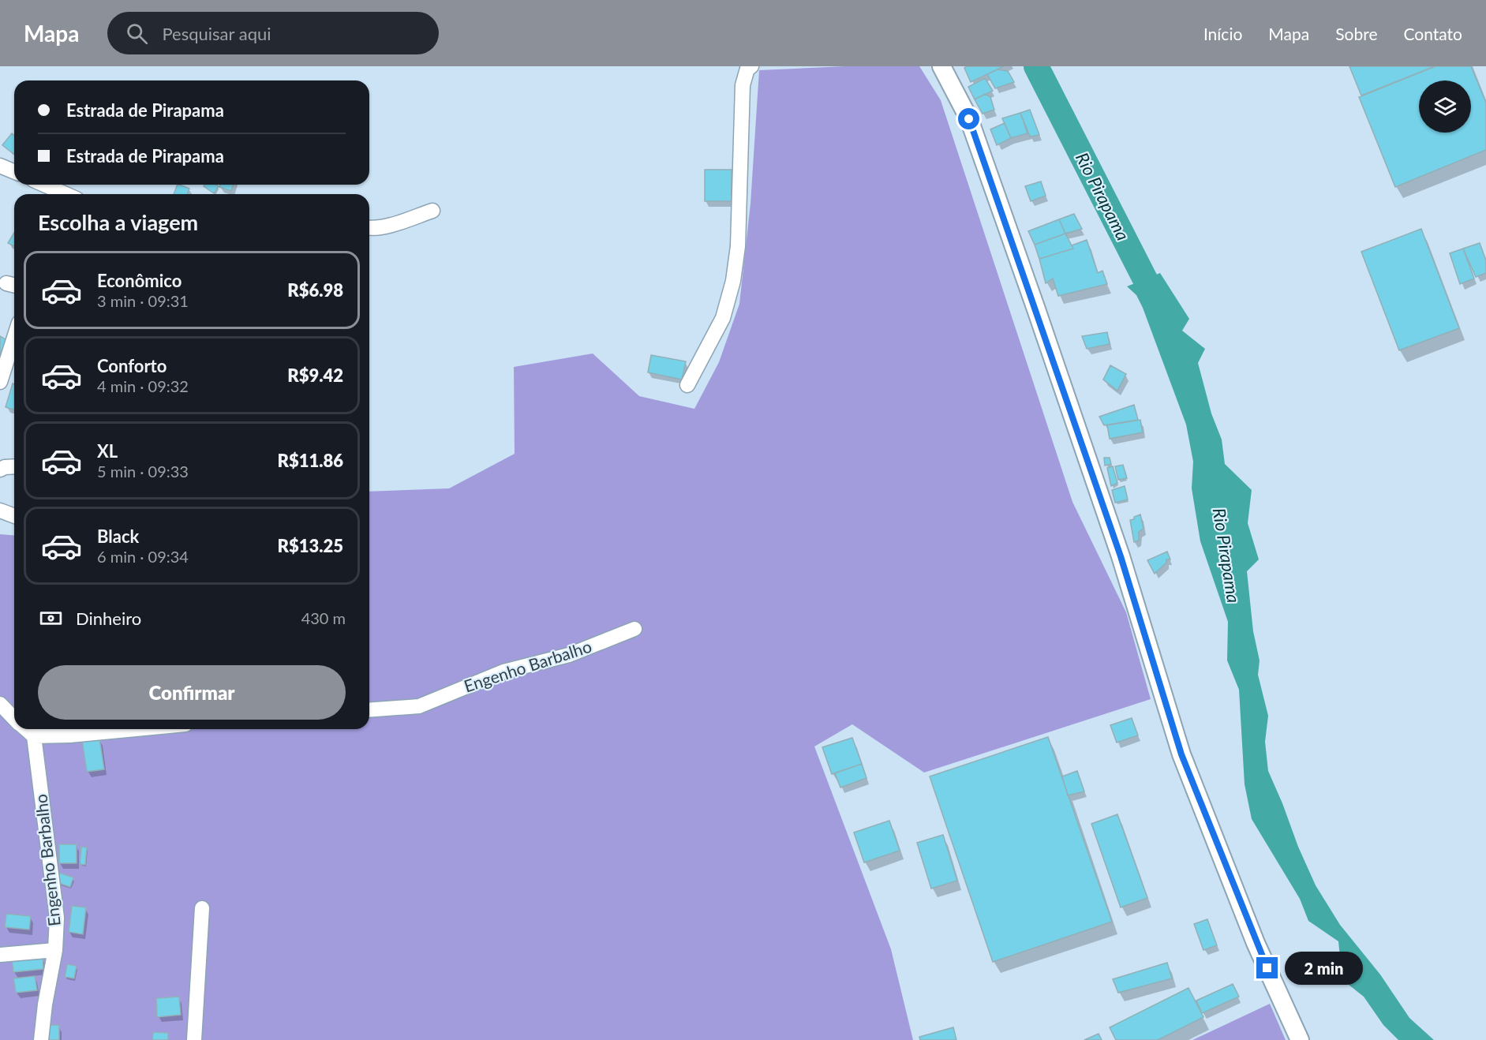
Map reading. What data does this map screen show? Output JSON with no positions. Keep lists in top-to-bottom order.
{
  "streets": {
    "street": ["Engenho Barbalho"]
  },
  "water": ["Rio Pirapama"],
  "page": {
    "header": "Mapa",
    "search": "Pesquisar aqui",
    "nav": [
      "Início",
      "Mapa",
      "Sobre",
      "Contato"
    ],
    "banner": ["Estrada de Pirapama", "Estrada de Pirapama"],
    "heading": "Escolha a viagem",
    "list": [
      {
        "name": "Econômico",
        "note": "3 min · 09:31",
        "value": "R$6.98"
      },
      {
        "name": "Conforto",
        "note": "4 min · 09:32",
        "value": "R$9.42"
      },
      {
        "name": "XL",
        "note": "5 min · 09:33",
        "value": "R$11.86"
      },
      {
        "name": "Black",
        "note": "6 min · 09:34",
        "value": "R$13.25"
      }
    ],
    "pay": ["Dinheiro", "430 m"],
    "buttons": "Confirmar",
    "bubble": "2 min"
  }
}
